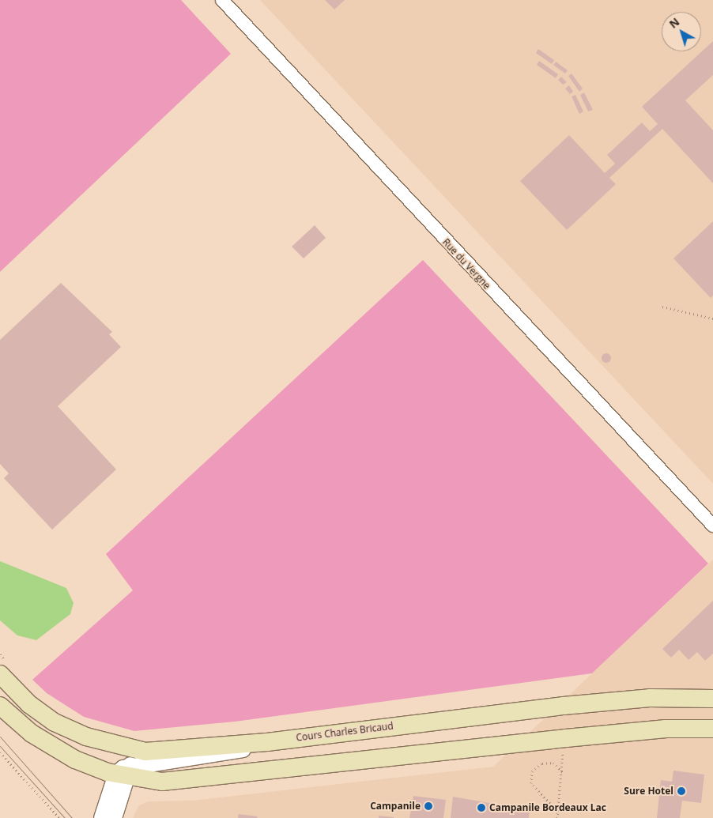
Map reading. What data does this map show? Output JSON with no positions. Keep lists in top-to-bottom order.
{
  "streets": {
    "main road": ["Cours Charles Bricaud"],
    "street": ["Rue du Vergne"]
  },
  "places": ["Sure Hotel", "Campanile", "Campanile Bordeaux Lac"],
  "north": "top left"
}
